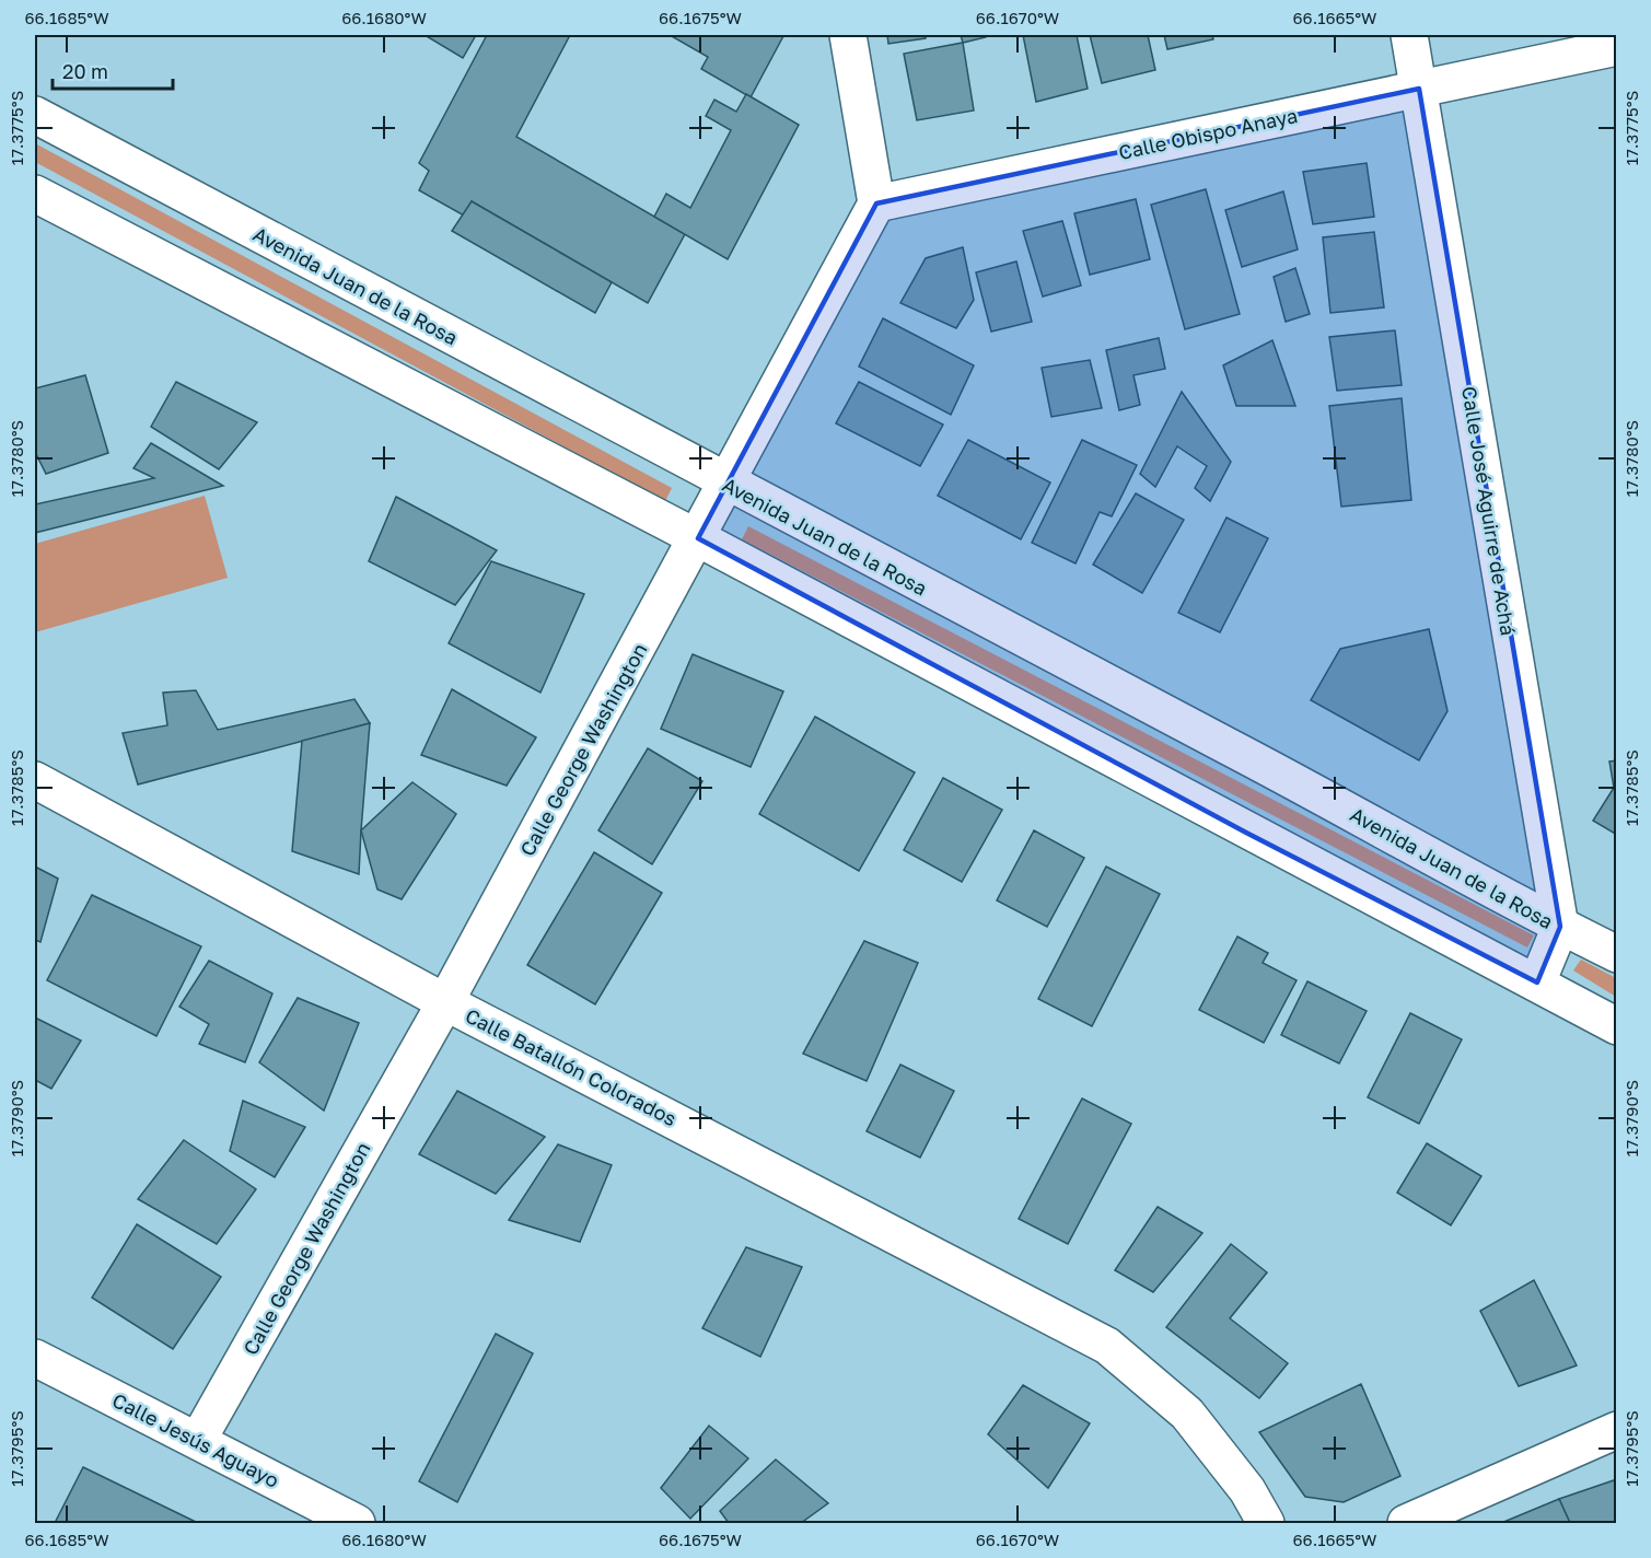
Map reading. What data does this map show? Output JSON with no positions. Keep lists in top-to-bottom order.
{
  "streets": {
    "street": [
      "Calle Obispo Anaya",
      "Avenida Juan de la Rosa",
      "Calle José Aguirre de Achá",
      "Calle George Washington",
      "Calle Batallón Colorados",
      "Calle Jesús Aguayo"
    ]
  },
  "crossings": [
    ["Calle Obispo Anaya", "Calle José Aguirre de Achá"],
    ["Calle Obispo Anaya", "Calle George Washington"],
    ["Avenida Juan de la Rosa", "Calle José Aguirre de Achá"],
    ["Avenida Juan de la Rosa", "Calle George Washington"],
    ["Calle George Washington", "Calle Batallón Colorados"],
    ["Calle George Washington", "Calle Jesús Aguayo"]
  ],
  "scale_bar": "20 m",
  "coordinates": [
    "66.1685°W",
    "66.1680°W",
    "66.1675°W",
    "66.1670°W",
    "66.1665°W",
    "17.3775°S",
    "17.3780°S",
    "17.3785°S",
    "17.3790°S",
    "17.3795°S"
  ]
}
